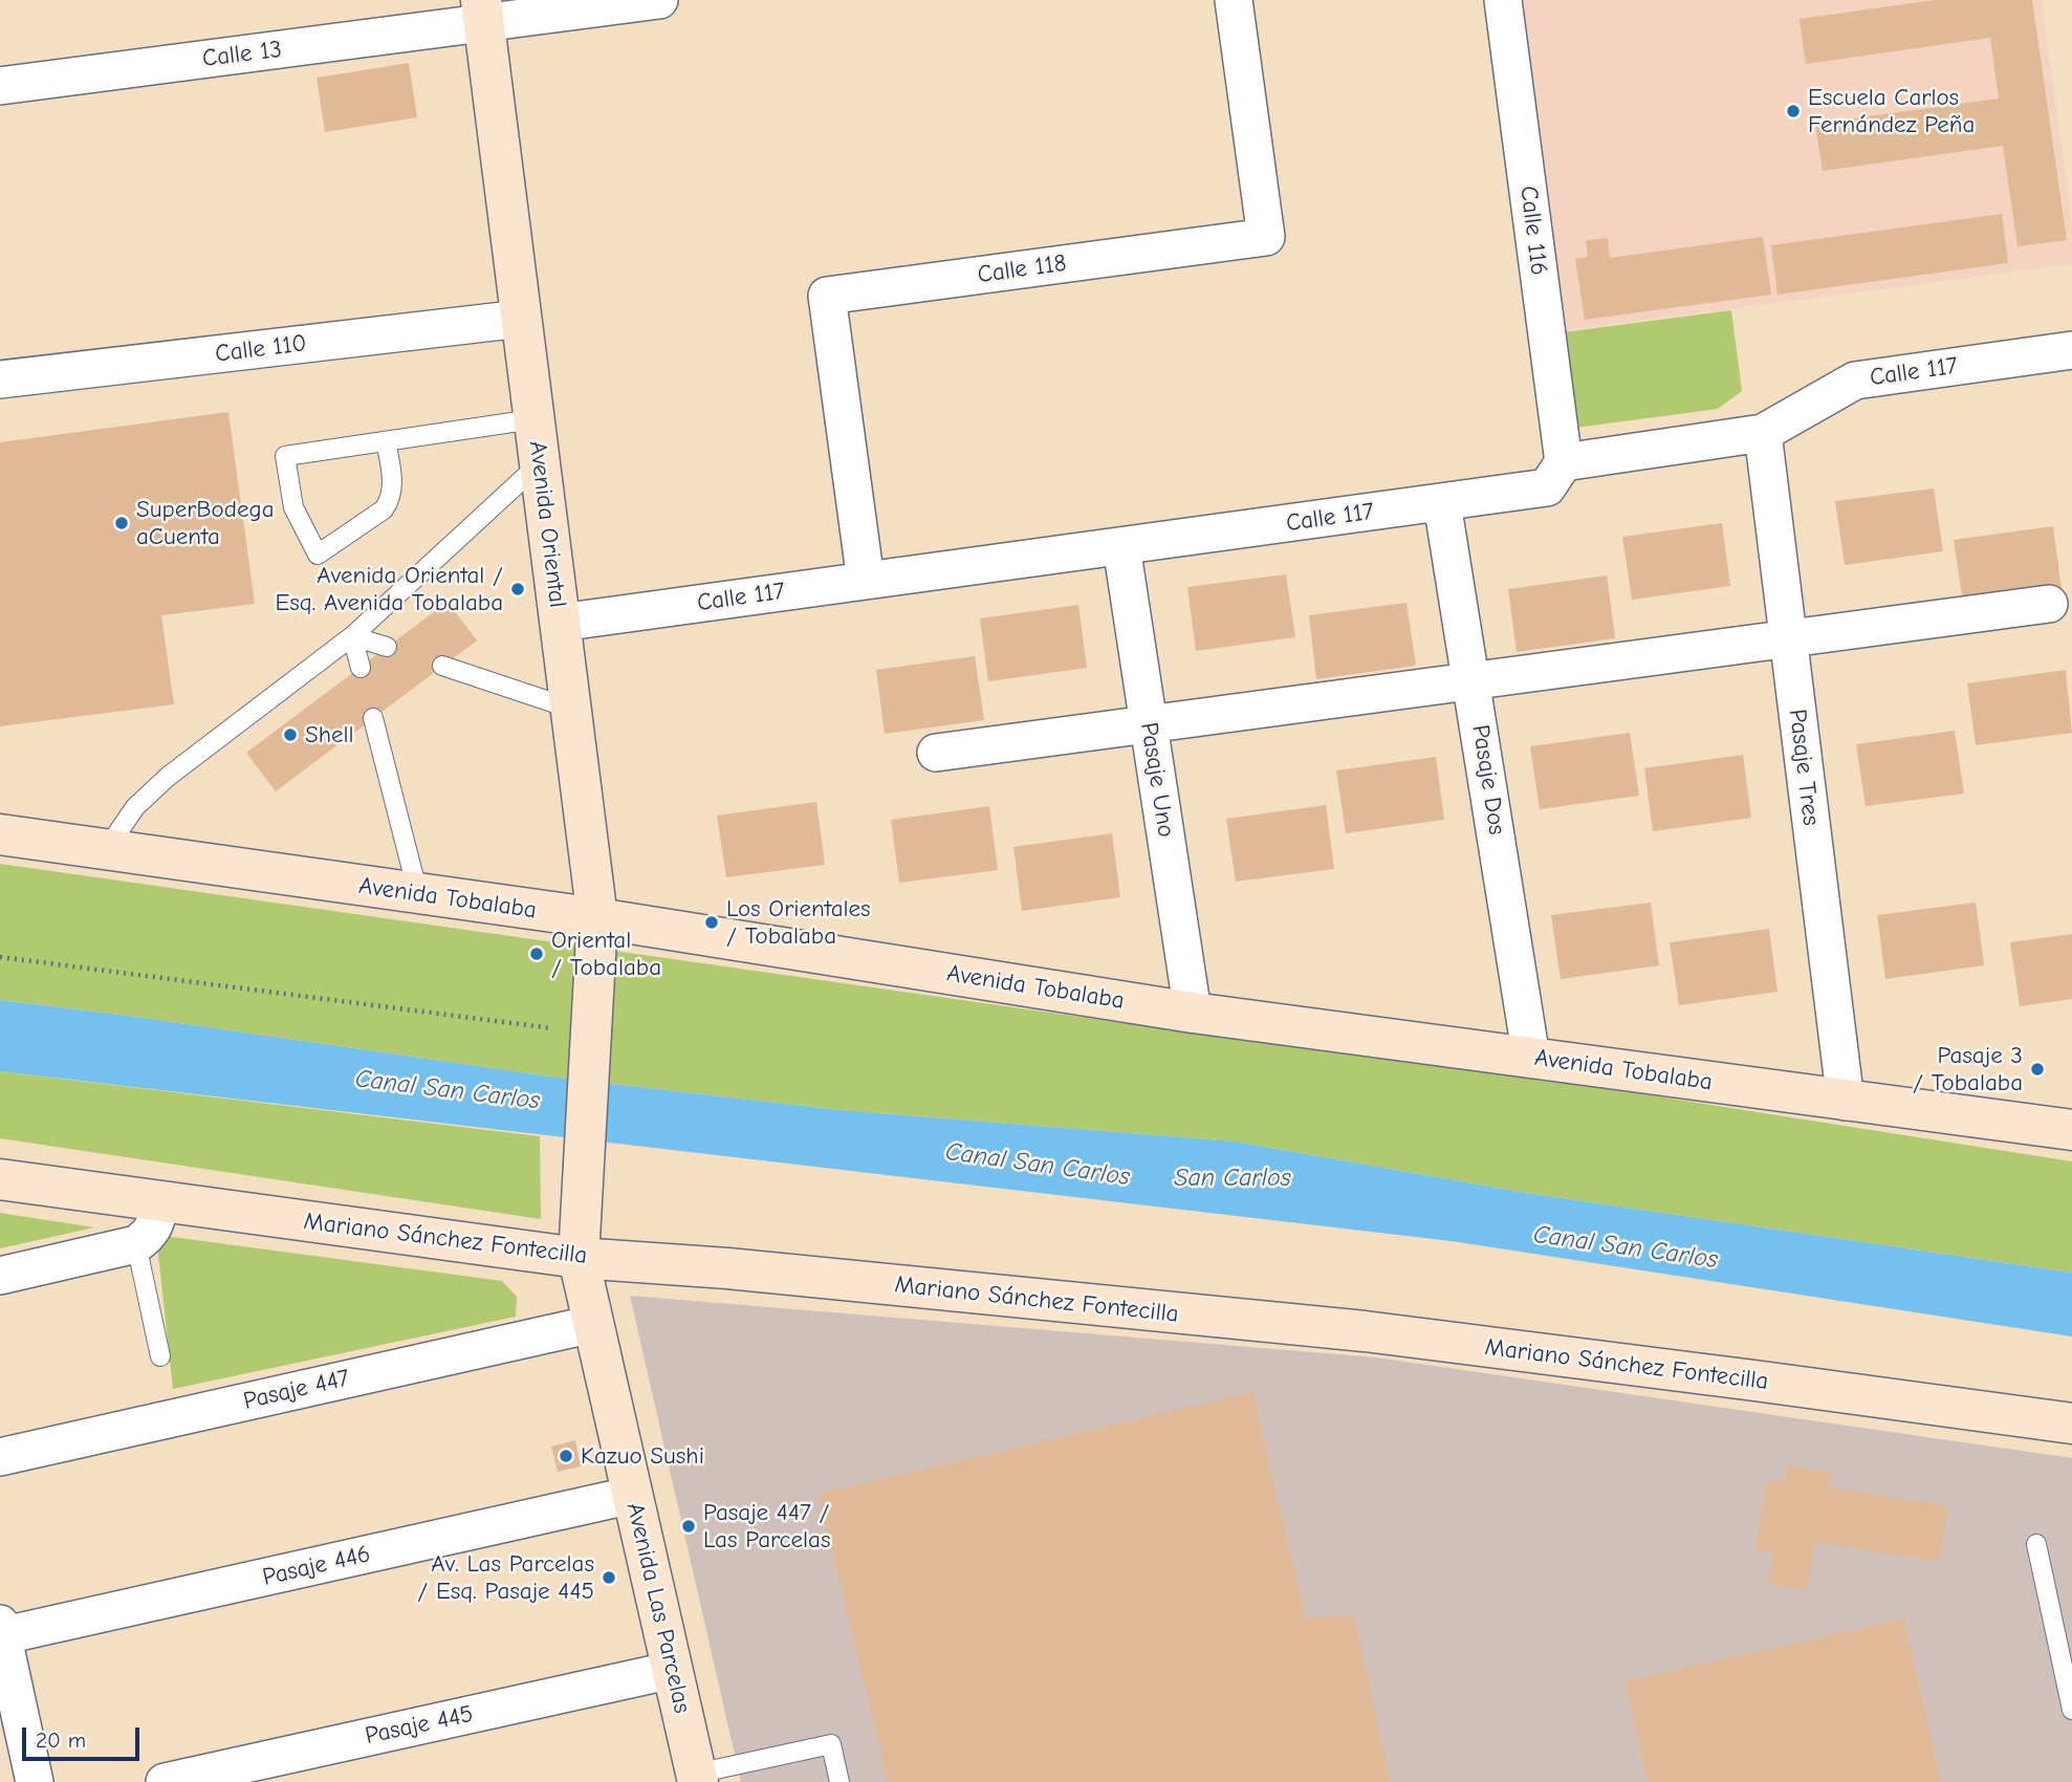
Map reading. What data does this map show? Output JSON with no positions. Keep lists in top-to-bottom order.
{
  "streets": {
    "main road": [
      "Avenida Oriental",
      "Avenida Tobalaba",
      "Mariano Sánchez Fontecilla",
      "Avenida Las Parcelas"
    ],
    "street": [
      "Calle 13",
      "Calle 116",
      "Calle 118",
      "Calle 110",
      "Calle 117",
      "Pasaje Tres",
      "Pasaje Uno",
      "Pasaje Dos",
      "Pasaje 447",
      "Pasaje 446",
      "Pasaje 445"
    ]
  },
  "crossings": [
    ["Calle 13", "Avenida Oriental"],
    ["Calle 116", "Calle 117"],
    ["Calle 118", "Calle 117"],
    ["Calle 110", "Avenida Oriental"],
    ["Calle 117", "Avenida Oriental"],
    ["Calle 117", "Pasaje Tres"],
    ["Calle 117", "Pasaje Uno"],
    ["Calle 117", "Pasaje Dos"],
    ["Avenida Oriental", "Avenida Tobalaba"],
    ["Avenida Oriental", "Avenida Las Parcelas"],
    ["Pasaje Tres", "Avenida Tobalaba"],
    ["Pasaje Uno", "Avenida Tobalaba"],
    ["Pasaje Dos", "Avenida Tobalaba"],
    ["Mariano Sánchez Fontecilla", "Avenida Las Parcelas"],
    ["Pasaje 447", "Avenida Las Parcelas"],
    ["Pasaje 446", "Avenida Las Parcelas"],
    ["Avenida Las Parcelas", "Pasaje 445"]
  ],
  "water": ["Canal San Carlos", "San Carlos"],
  "places": [
    "Escuela Carlos Fernández Peña",
    "SuperBodega aCuenta",
    "Avenida Oriental / Esq. Avenida Tobalaba",
    "Shell",
    "Los Orientales / Tobalaba",
    "Oriental / Tobalaba",
    "Pasaje 3 / Tobalaba",
    "Kazuo Sushi",
    "Pasaje 447 / Las Parcelas",
    "Av. Las Parcelas / Esq. Pasaje 445"
  ],
  "scale_bar": "20 m"
}
